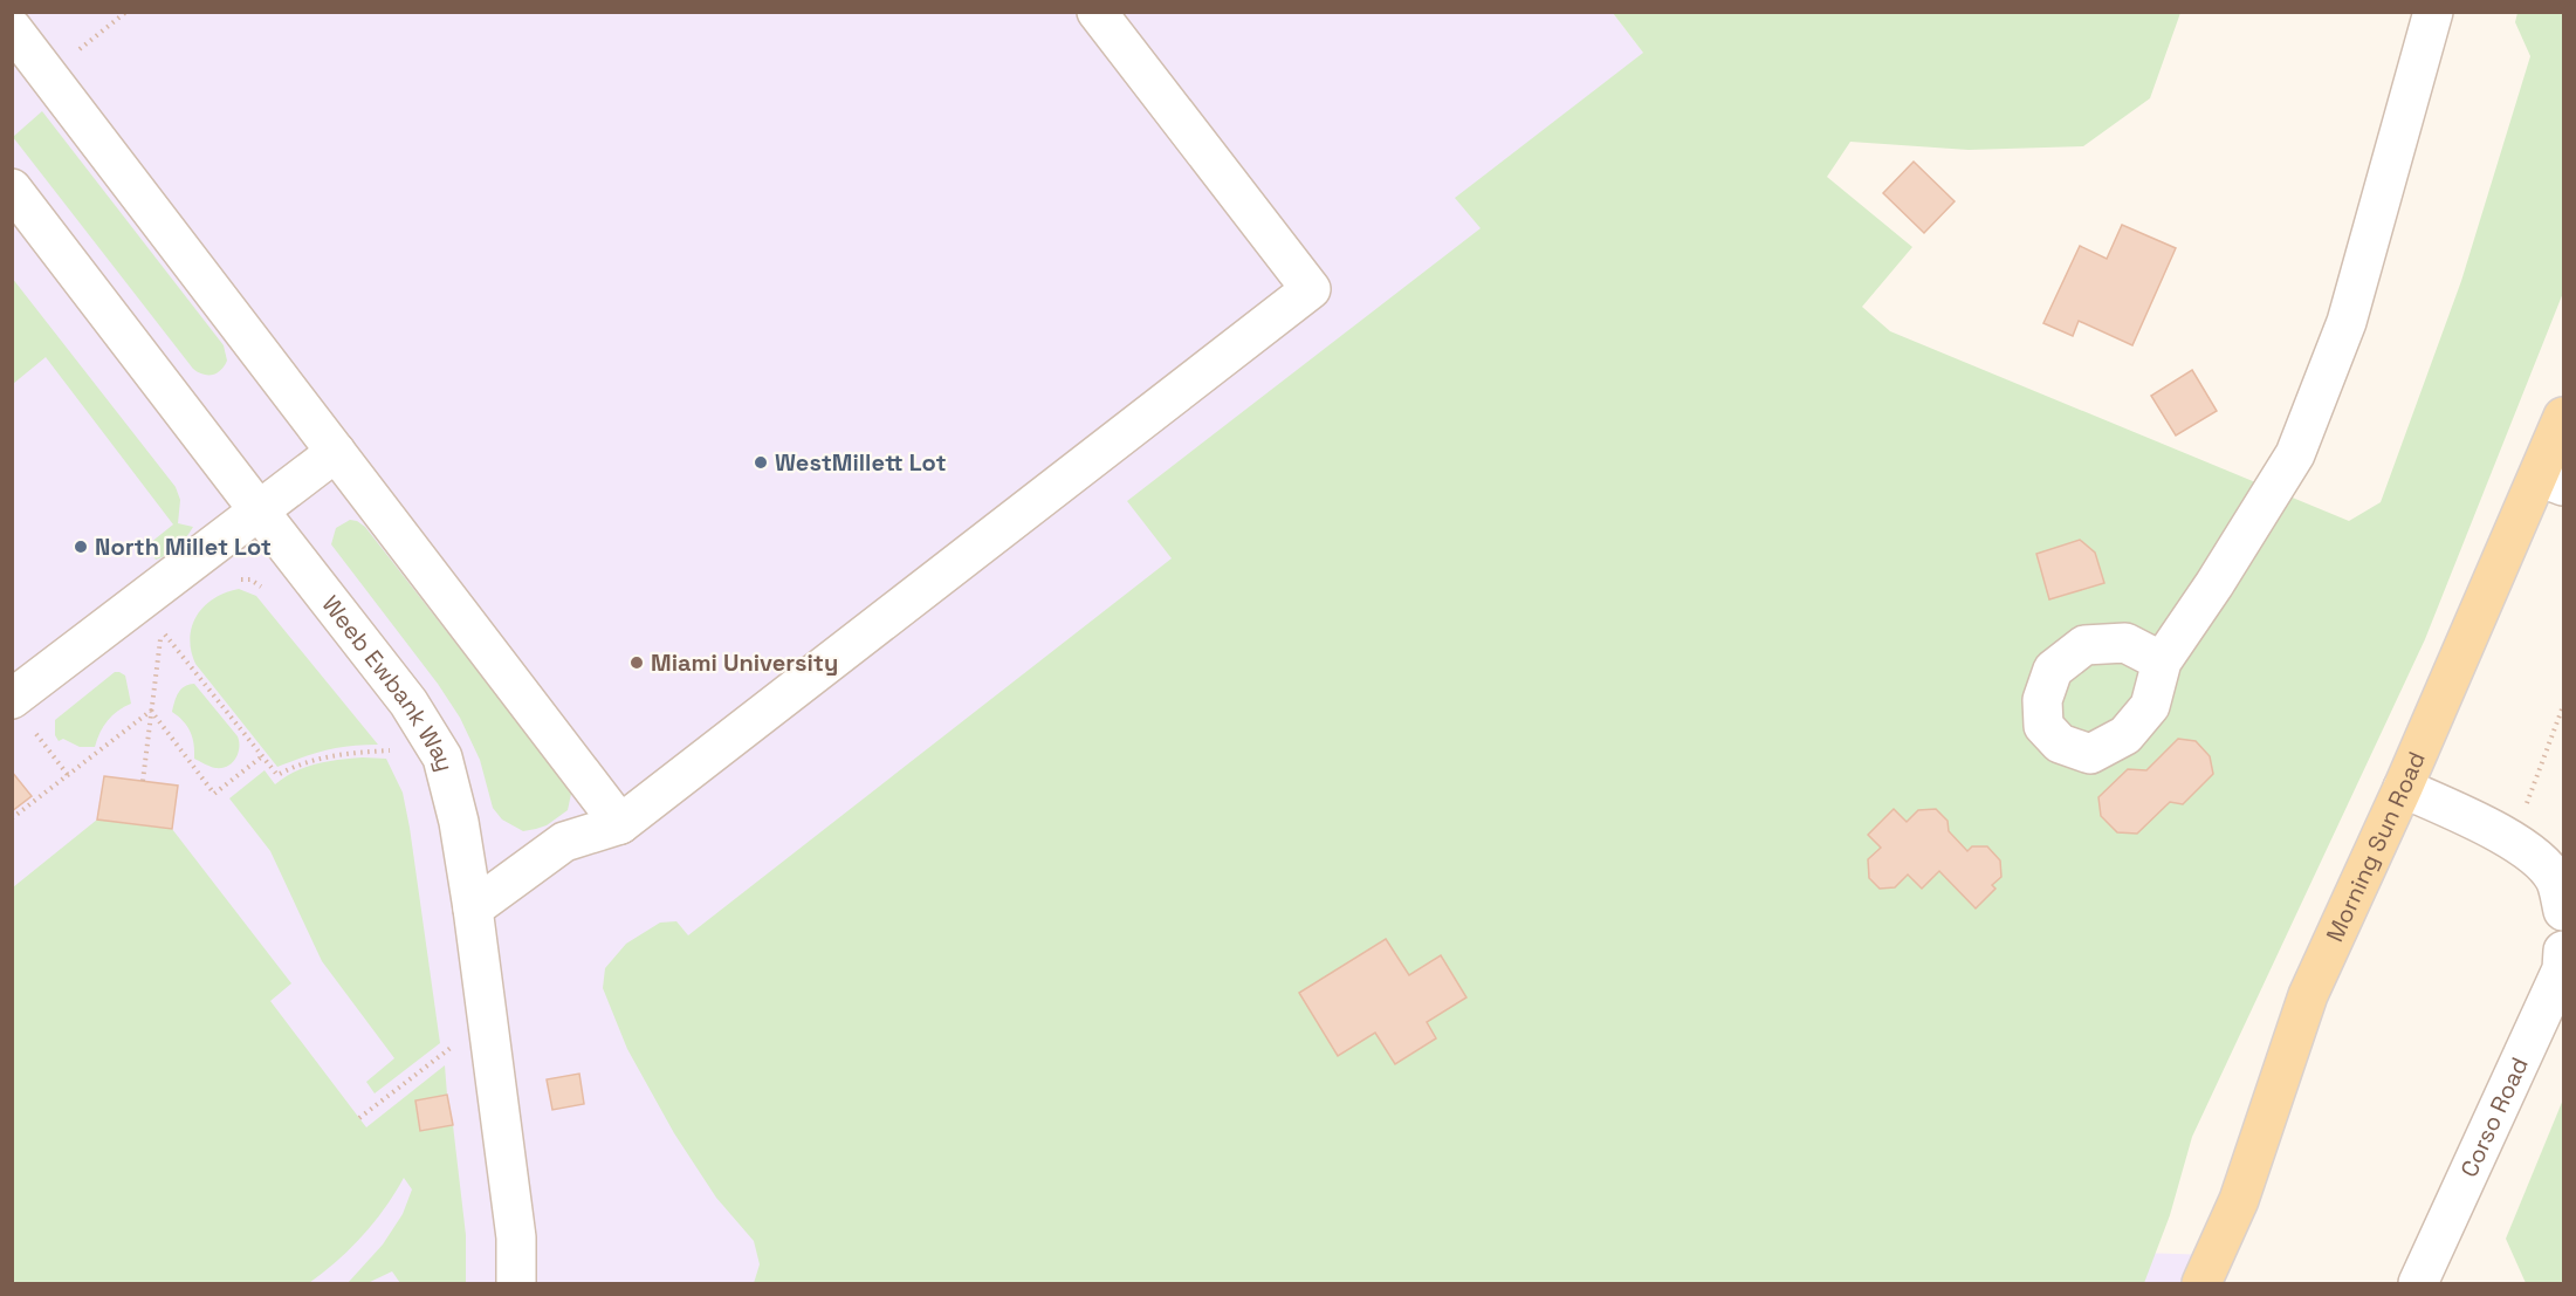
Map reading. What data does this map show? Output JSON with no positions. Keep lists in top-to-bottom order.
{
  "streets": {
    "main road": ["Morning Sun Road"],
    "street": ["Weeb Ewbank Way", "Corso Road"]
  },
  "places": ["WestMillett Lot", "North Millet Lot", "Miami University"]
}
